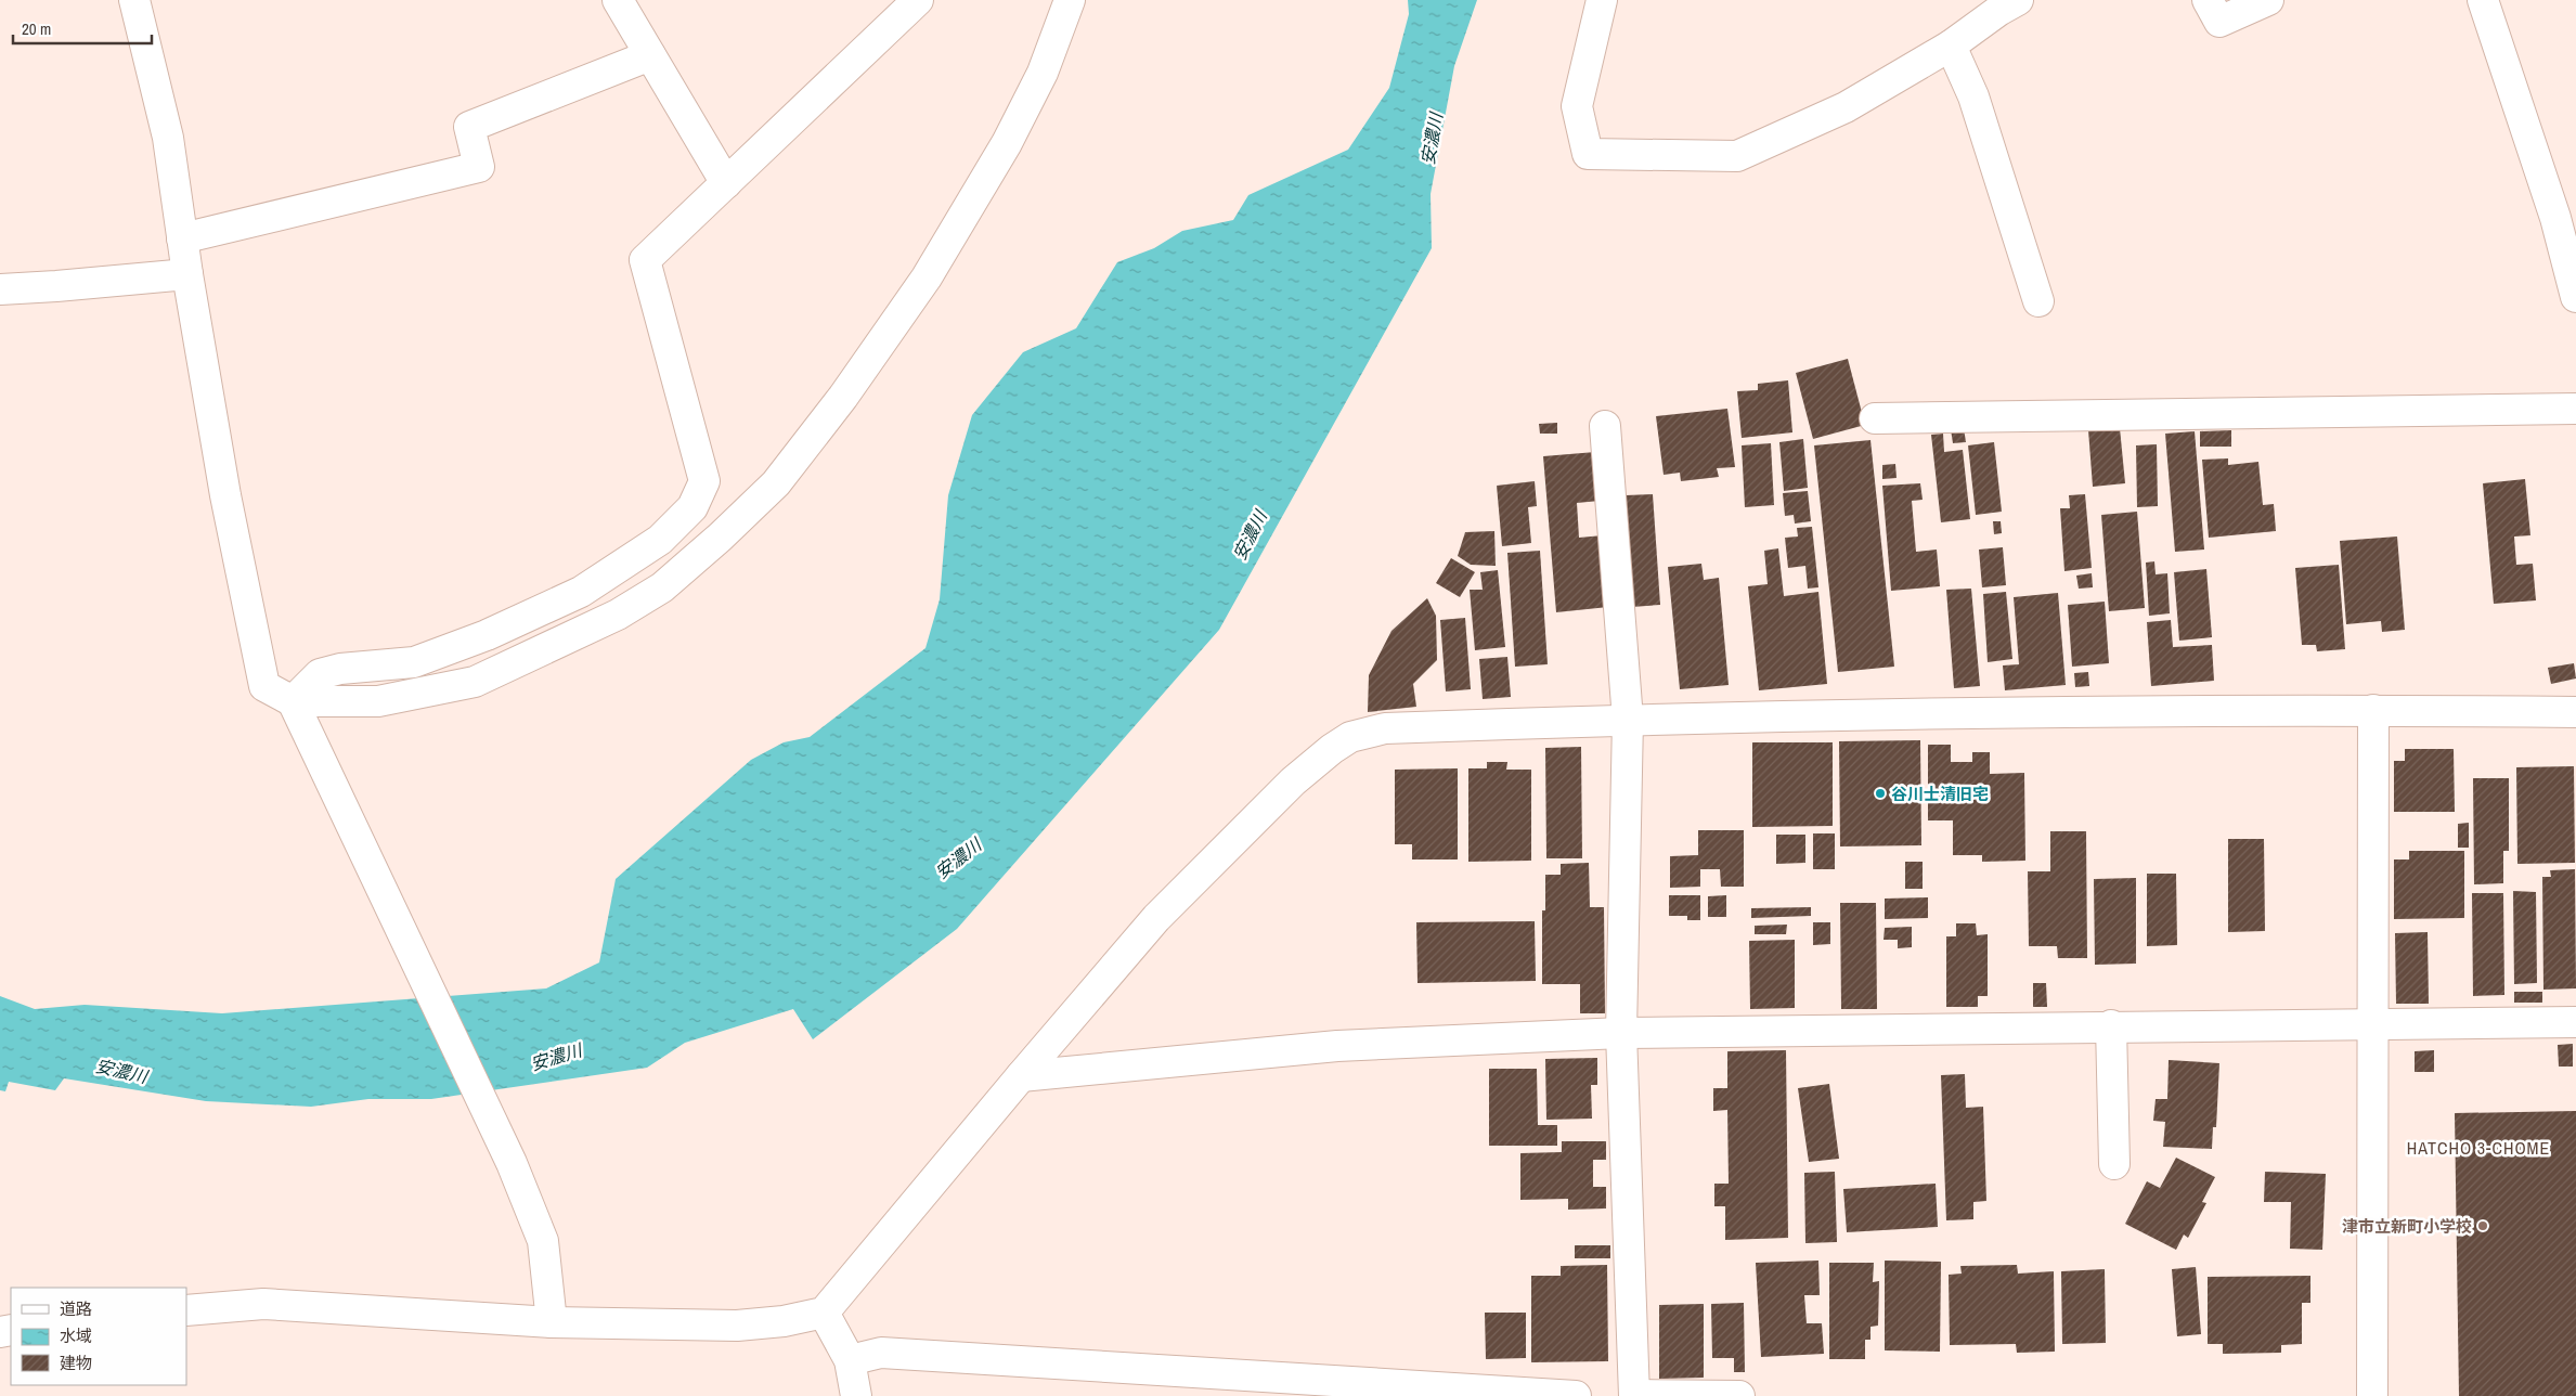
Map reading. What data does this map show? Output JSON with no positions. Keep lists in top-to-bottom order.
{
  "districts": ["HATCHO 3-CHOME"],
  "water": ["安濃川"],
  "places": ["谷川士清旧宅", "津市立新町小学校"],
  "legend": ["道路", "水域", "建物"],
  "scale_bar": "20 m"
}
